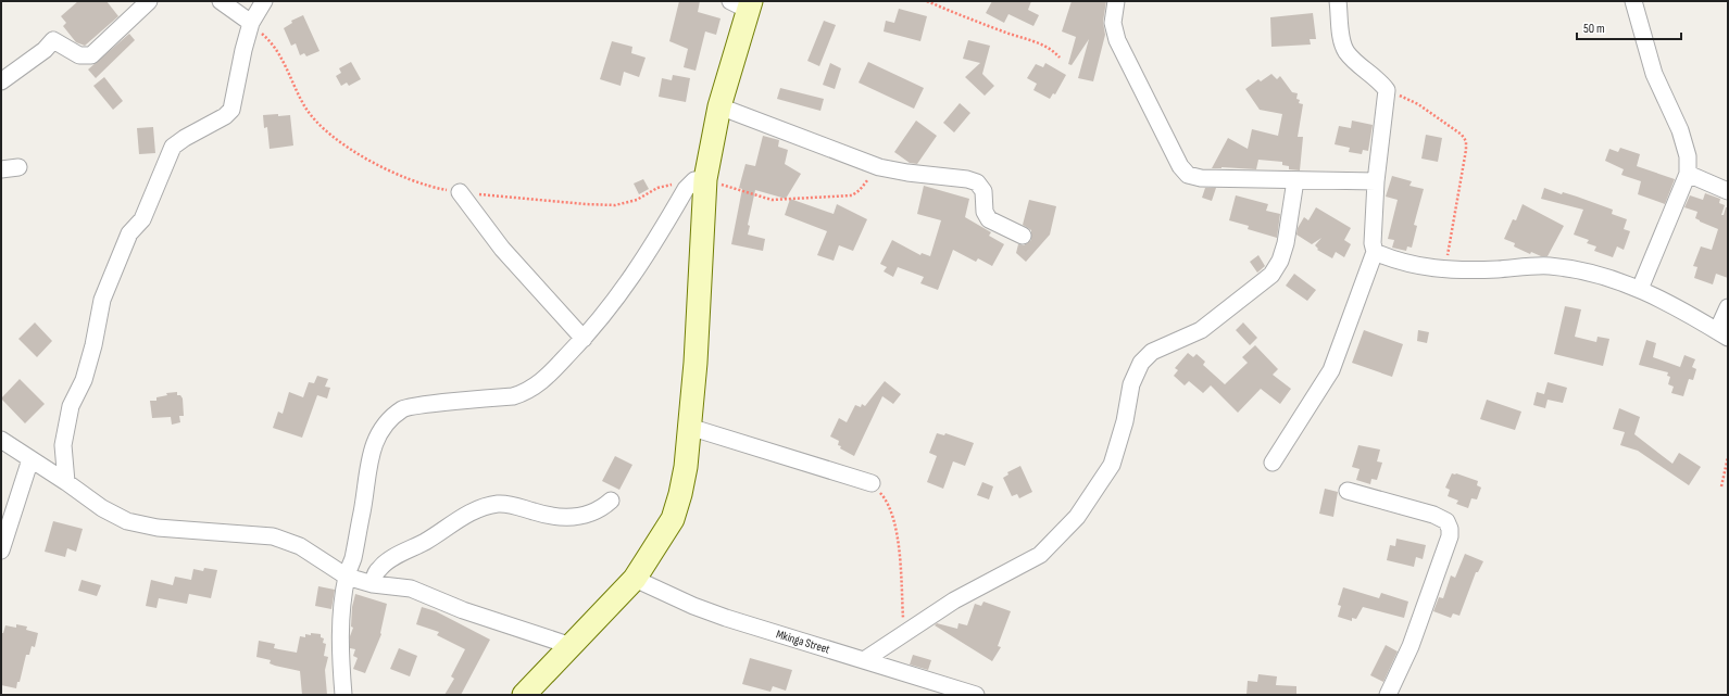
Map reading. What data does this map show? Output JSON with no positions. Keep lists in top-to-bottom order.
{
  "streets": {
    "street": ["Mkinga Street"]
  },
  "scale_bar": "50 m"
}
